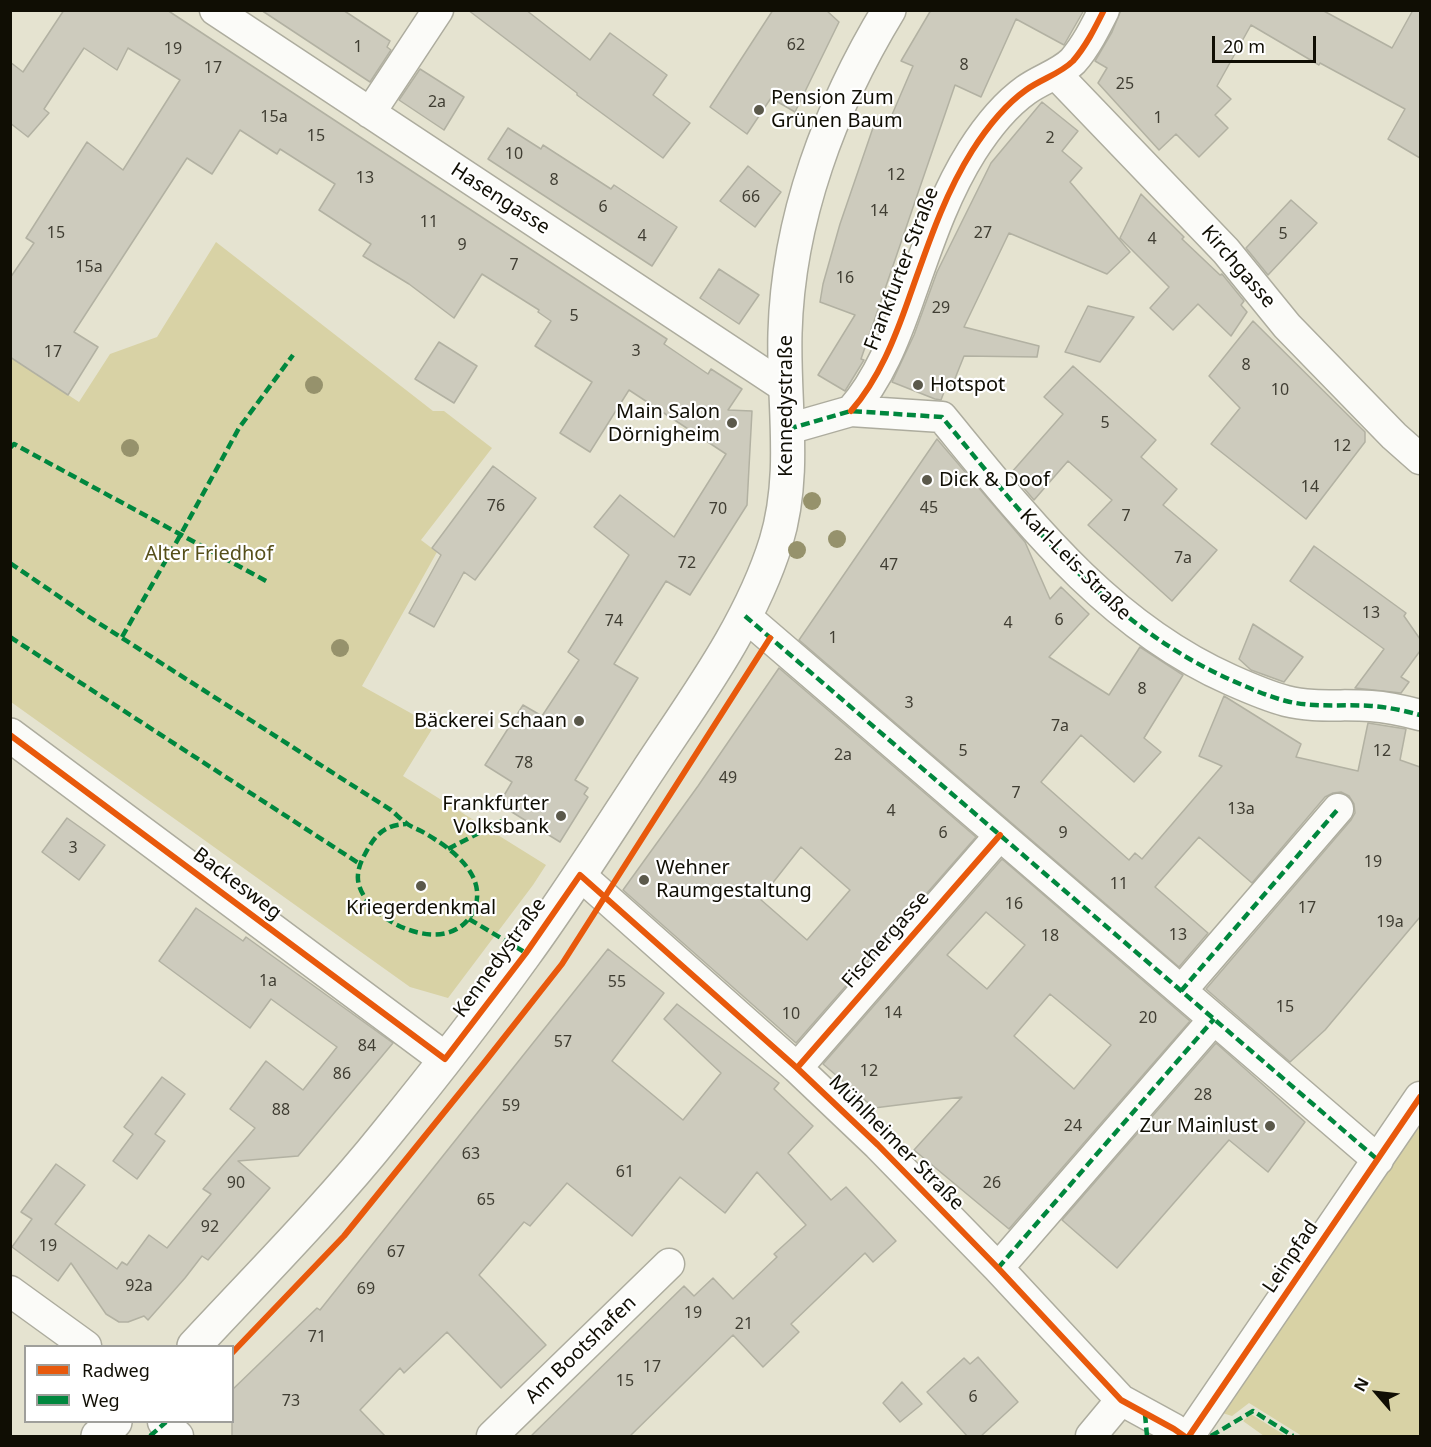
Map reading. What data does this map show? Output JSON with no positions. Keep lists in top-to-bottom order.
{
  "streets": {
    "main road": ["Kennedystraße", "Backesweg"],
    "street": [
      "Hasengasse",
      "Kirchgasse",
      "Frankfurter Straße",
      "Karl-Leis-Straße",
      "Fischergasse",
      "Mühlheimer Straße",
      "Leinpfad",
      "Am Bootshafen"
    ]
  },
  "crossings": [
    ["Hasengasse", "Kennedystraße"],
    ["Kirchgasse", "Frankfurter Straße"],
    ["Frankfurter Straße", "Karl-Leis-Straße"],
    ["Kennedystraße", "Karl-Leis-Straße"],
    ["Kennedystraße", "Backesweg"],
    ["Kennedystraße", "Mühlheimer Straße"],
    ["Fischergasse", "Mühlheimer Straße"]
  ],
  "parks": ["Alter Friedhof"],
  "places": [
    "Pension Zum Grünen Baum",
    "Hotspot",
    "Main Salon Dörnigheim",
    "Dick & Doof",
    "Bäckerei Schaan",
    "Frankfurter Volksbank",
    "Wehner Raumgestaltung",
    "Kriegerdenkmal",
    "Zur Mainlust"
  ],
  "house_numbers": [
    "62",
    "1",
    "19",
    "8",
    "17",
    "25",
    "2a",
    "15a",
    "1",
    "15",
    "2",
    "10",
    "12",
    "13",
    "8",
    "66",
    "6",
    "14",
    "11",
    "15",
    "27",
    "5",
    "4",
    "4",
    "9",
    "7",
    "15a",
    "16",
    "29",
    "5",
    "3",
    "17",
    "8",
    "10",
    "5",
    "12",
    "14",
    "76",
    "45",
    "70",
    "7",
    "7a",
    "72",
    "47",
    "13",
    "6",
    "74",
    "4",
    "1",
    "8",
    "3",
    "7a",
    "5",
    "12",
    "2a",
    "78",
    "49",
    "7",
    "13a",
    "4",
    "6",
    "9",
    "3",
    "19",
    "11",
    "16",
    "17",
    "19a",
    "13",
    "18",
    "1a",
    "55",
    "15",
    "14",
    "10",
    "20",
    "57",
    "84",
    "12",
    "86",
    "28",
    "59",
    "88",
    "24",
    "63",
    "61",
    "90",
    "26",
    "65",
    "92",
    "19",
    "67",
    "92a",
    "69",
    "19",
    "21",
    "71",
    "17",
    "15",
    "6",
    "73"
  ],
  "legend": ["Radweg", "Weg"],
  "scale_bar": "20 m",
  "north": "top left"
}
